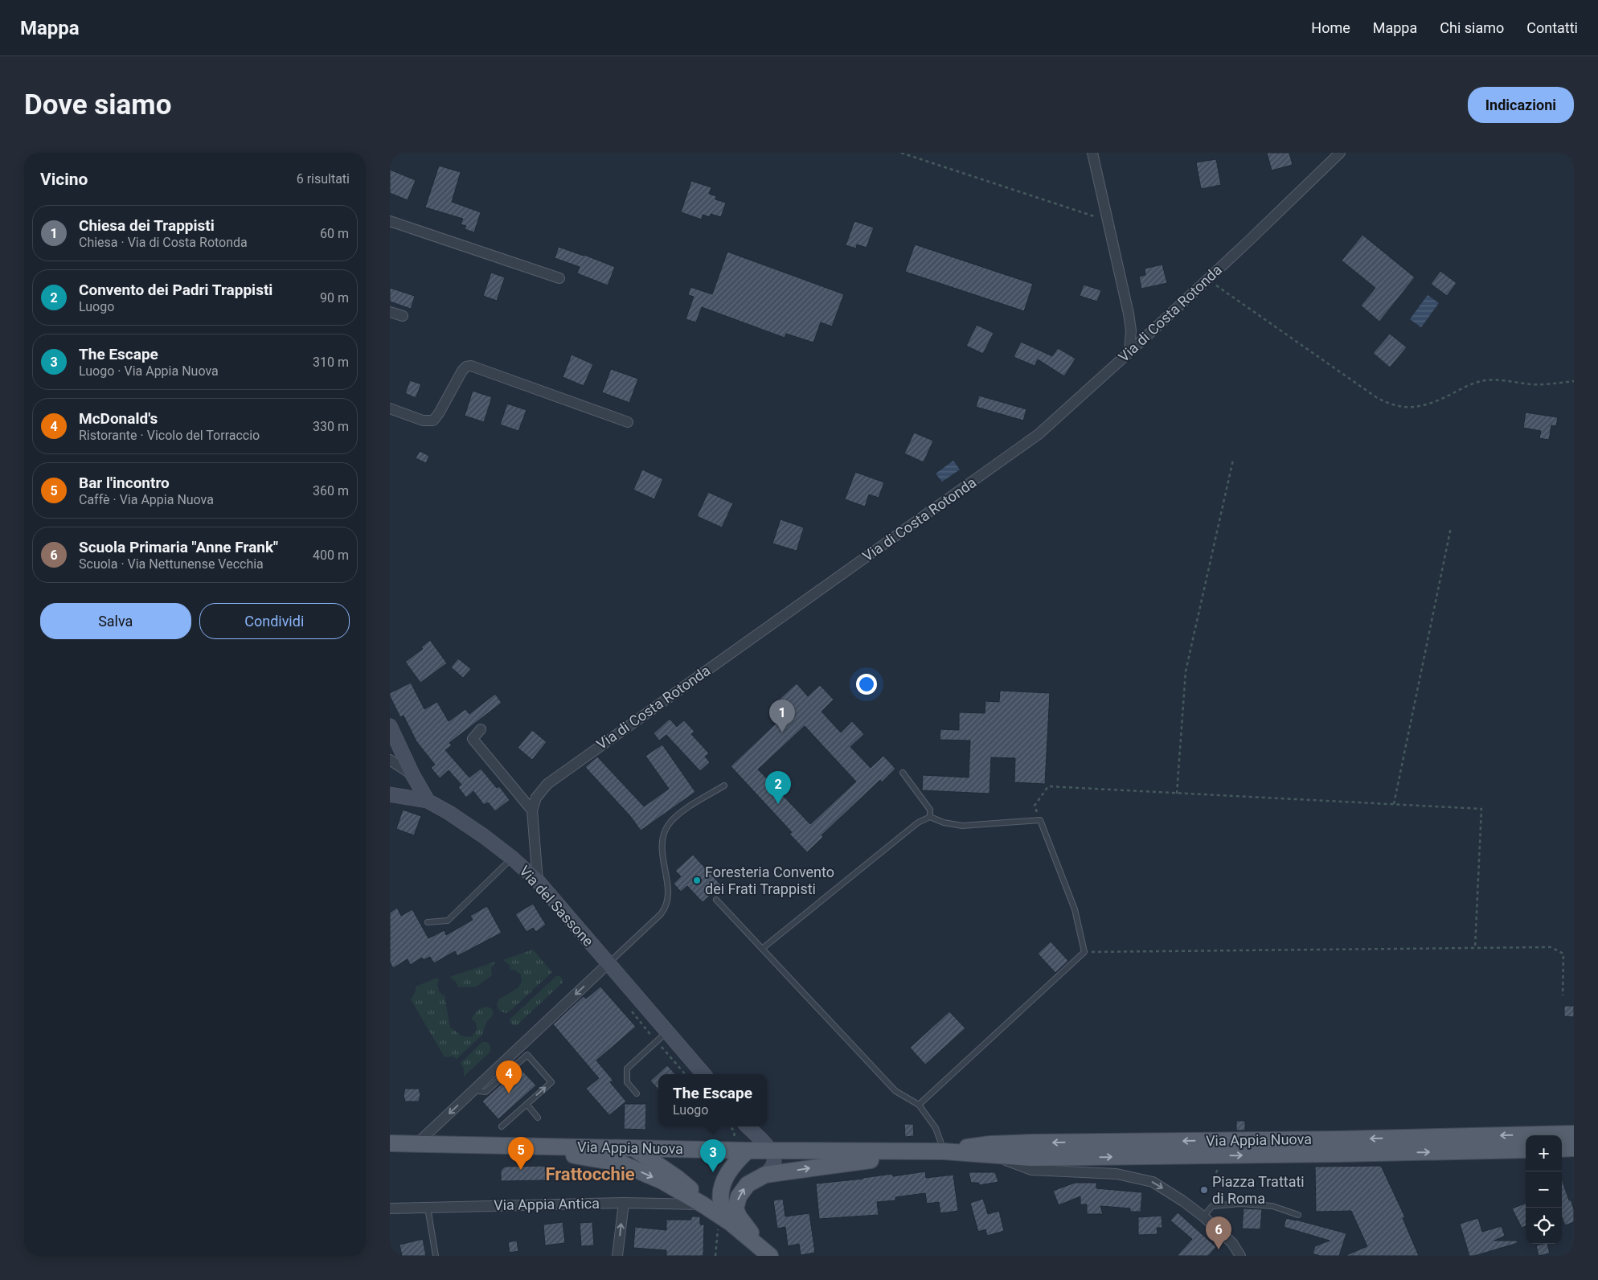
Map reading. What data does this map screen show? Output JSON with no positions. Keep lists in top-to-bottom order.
{
  "streets": {
    "main road": ["Via del Sassone", "Via Appia Nuova"],
    "street": ["Via di Costa Rotonda", "Via Appia Antica"]
  },
  "crossings": [
    ["Via di Costa Rotonda", "Via del Sassone"]
  ],
  "districts": ["Frattocchie"],
  "places": ["Foresteria Convento dei Frati Trappisti", "Piazza Trattati di Roma"],
  "page": {
    "header": "Mappa",
    "nav": [
      "Home",
      "Mappa",
      "Chi siamo",
      "Contatti"
    ],
    "buttons": [
      "Indicazioni",
      ["Salva", "Condividi"]
    ],
    "title": "Dove siamo",
    "heading": ["Vicino", "6 risultati"],
    "list": [
      {
        "mark": "1",
        "name": "Chiesa dei Trappisti",
        "note": "Chiesa · Via di Costa Rotonda",
        "value": "60 m"
      },
      {
        "mark": "2",
        "name": "Convento dei Padri Trappisti",
        "note": "Luogo",
        "value": "90 m"
      },
      {
        "mark": "3",
        "name": "The Escape",
        "note": "Luogo · Via Appia Nuova",
        "value": "310 m"
      },
      {
        "mark": "4",
        "name": "McDonald's",
        "note": "Ristorante · Vicolo del Torraccio",
        "value": "330 m"
      },
      {
        "mark": "5",
        "name": "Bar l'incontro",
        "note": "Caffè · Via Appia Nuova",
        "value": "360 m"
      },
      {
        "mark": "6",
        "name": "Scuola Primaria \"Anne Frank\"",
        "note": "Scuola · Via Nettunense Vecchia",
        "value": "400 m"
      }
    ],
    "pins": [
      "1",
      "2",
      "4",
      "5",
      "3",
      "6"
    ],
    "popup": ["The Escape", "Luogo"],
    "map_buttons": ["+", "−"]
  }
}
